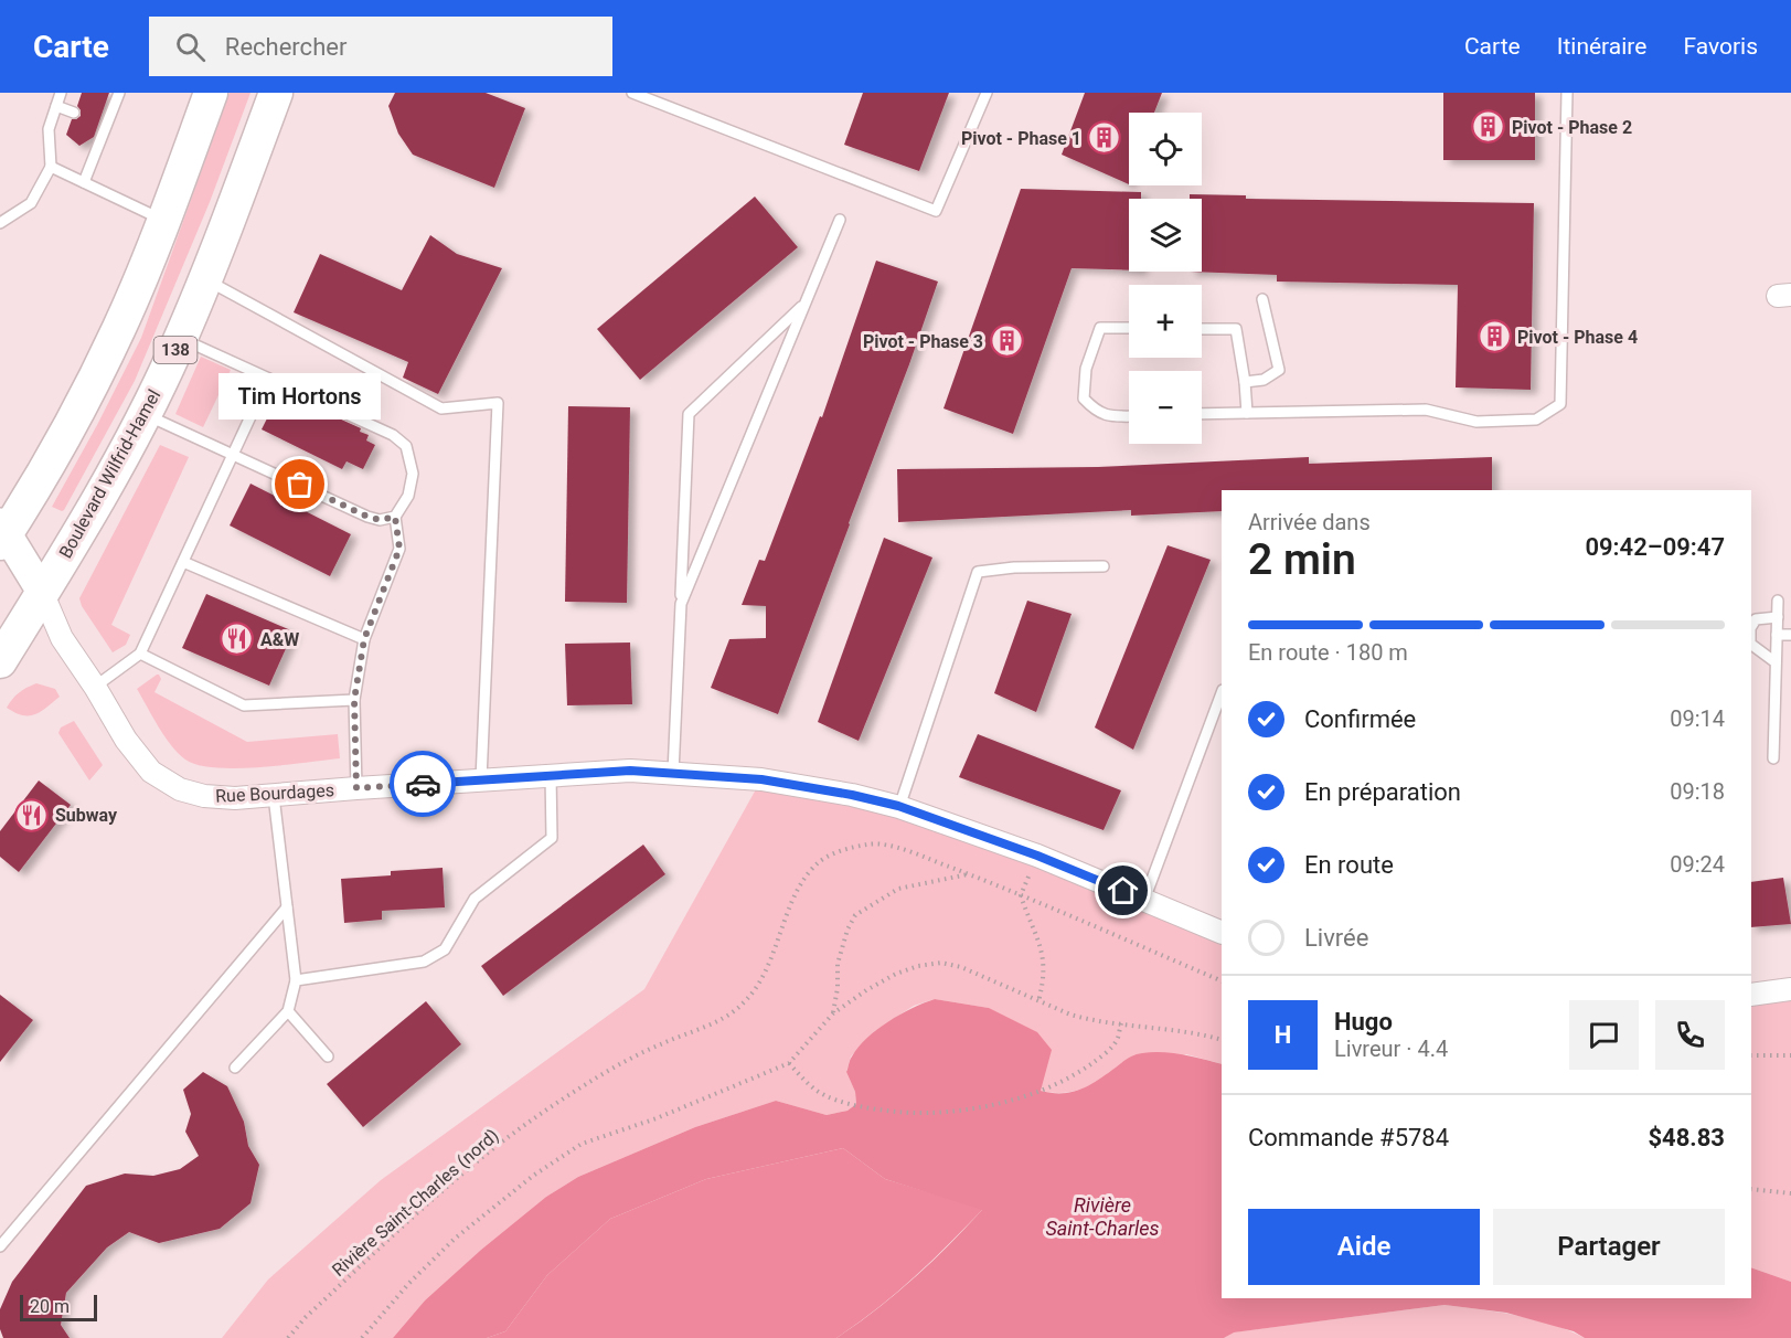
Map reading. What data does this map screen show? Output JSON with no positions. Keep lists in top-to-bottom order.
{
  "streets": {
    "main road": ["138", "Boulevard Wilfrid-Hamel"],
    "street": ["Rue Bourdages"],
    "path": ["Rivière Saint-Charles (nord)"]
  },
  "crossings": [
    ["Boulevard Wilfrid-Hamel", "Rue Bourdages"]
  ],
  "water": ["Rivière Saint-Charles"],
  "places": {
    "building": [
      "Pivot - Phase 2",
      "Pivot - Phase 1",
      "Pivot - Phase 4",
      "Pivot - Phase 3"
    ],
    "other": ["Tim Hortons"],
    "restaurant": ["A&W", "Subway"]
  },
  "scale_bar": "20 m",
  "page": {
    "header": "Carte",
    "search": "Rechercher",
    "nav": ["Carte", "Itinéraire", "Favoris"],
    "map_buttons": ["+", "−"],
    "bubble": "Tim Hortons",
    "heading": ["2 min", "Arrivée dans", "09:42–09:47"],
    "panel": [
      "Hugo",
      "Livreur · 4.4",
      "Commande #5784",
      "$48.83"
    ],
    "bar": "En route · 180 m",
    "list": [
      ["Confirmée", "09:14"],
      ["En préparation", "09:18"],
      ["En route", "09:24"],
      "Livrée"
    ],
    "round": "H",
    "buttons": ["Aide", "Partager"],
    "scale": "20 m"
  }
}
